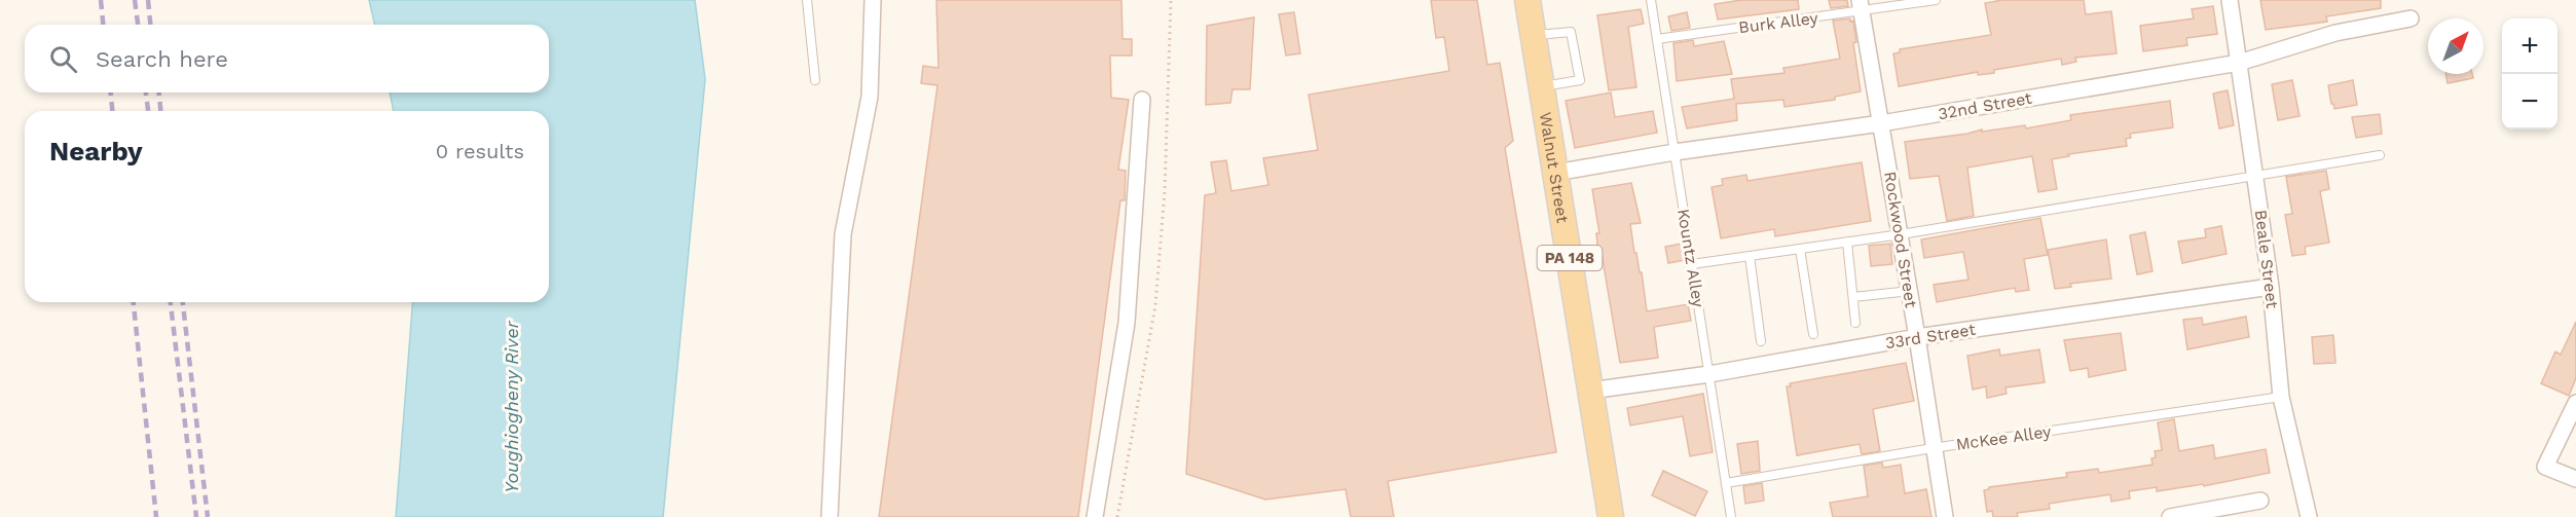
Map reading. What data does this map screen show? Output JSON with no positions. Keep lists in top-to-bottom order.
{
  "streets": {
    "main road": ["Walnut Street", "PA 148"],
    "street": [
      "32nd Street",
      "Rockwood Street",
      "Beale Street",
      "33rd Street"
    ],
    "lane": ["Burk Alley", "Kountz Alley", "McKee Alley"]
  },
  "crossings": [
    ["Burk Alley", "Rockwood Street"],
    ["Burk Alley", "Kountz Alley"],
    ["32nd Street", "Walnut Street"],
    ["32nd Street", "Rockwood Street"],
    ["32nd Street", "Kountz Alley"],
    ["32nd Street", "Beale Street"],
    ["Walnut Street", "33rd Street"],
    ["Rockwood Street", "33rd Street"],
    ["Rockwood Street", "McKee Alley"],
    ["Kountz Alley", "33rd Street"],
    ["Kountz Alley", "McKee Alley"],
    ["Beale Street", "33rd Street"],
    ["Beale Street", "McKee Alley"]
  ],
  "water": ["Youghiogheny River"],
  "north": "top right",
  "page": {
    "map_buttons": ["+", "−"],
    "search": "Search here",
    "heading": ["Nearby", "0 results"]
  }
}
